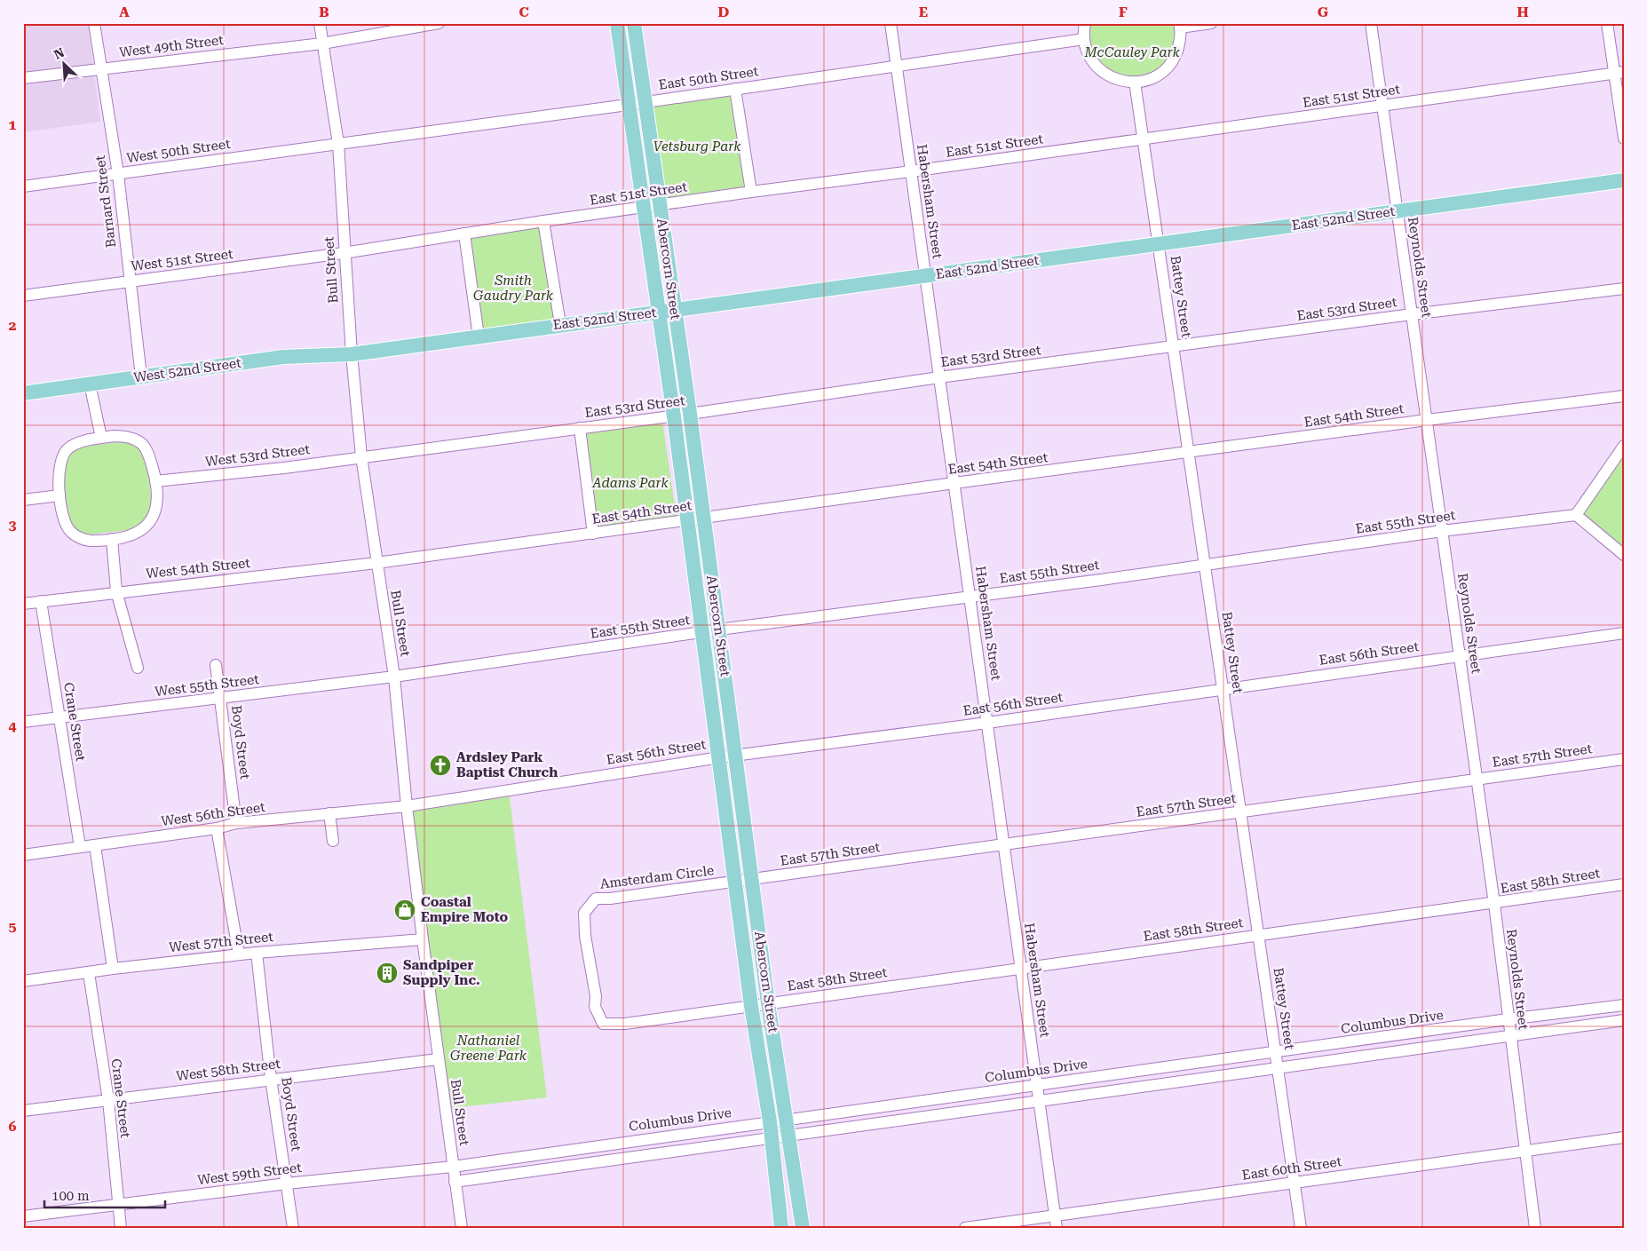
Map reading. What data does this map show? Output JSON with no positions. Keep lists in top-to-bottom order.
{
  "streets": {
    "main road": ["East 52nd Street", "Abercorn Street", "West 52nd Street"],
    "street": [
      "West 49th Street",
      "East 50th Street",
      "East 51st Street",
      "West 50th Street",
      "Barnard Street",
      "Habersham Street",
      "West 51st Street",
      "Reynolds Street",
      "Bull Street",
      "Battey Street",
      "East 53rd Street",
      "East 54th Street",
      "West 53rd Street",
      "East 55th Street",
      "West 54th Street",
      "East 56th Street",
      "West 55th Street",
      "Crane Street",
      "Boyd Street",
      "East 57th Street",
      "West 56th Street",
      "Amsterdam Circle",
      "East 58th Street",
      "West 57th Street",
      "Columbus Drive",
      "West 58th Street",
      "East 60th Street",
      "West 59th Street"
    ]
  },
  "crossings": [
    ["West 49th Street", "Barnard Street"],
    ["West 49th Street", "Bull Street"],
    ["East 50th Street", "West 50th Street"],
    ["East 50th Street", "Habersham Street"],
    ["East 50th Street", "Abercorn Street"],
    ["East 50th Street", "Bull Street"],
    ["East 51st Street", "Habersham Street"],
    ["East 51st Street", "West 51st Street"],
    ["East 51st Street", "Reynolds Street"],
    ["East 51st Street", "Abercorn Street"],
    ["East 51st Street", "Bull Street"],
    ["East 51st Street", "Battey Street"],
    ["West 50th Street", "Barnard Street"],
    ["West 50th Street", "Bull Street"],
    ["Barnard Street", "West 51st Street"],
    ["Barnard Street", "West 52nd Street"],
    ["Habersham Street", "East 52nd Street"],
    ["Habersham Street", "East 53rd Street"],
    ["Habersham Street", "East 54th Street"],
    ["Habersham Street", "East 55th Street"],
    ["Habersham Street", "East 56th Street"],
    ["Habersham Street", "East 57th Street"],
    ["Habersham Street", "East 58th Street"],
    ["Habersham Street", "Columbus Drive"],
    ["Habersham Street", "East 60th Street"],
    ["East 52nd Street", "Reynolds Street"],
    ["East 52nd Street", "Abercorn Street"],
    ["East 52nd Street", "Bull Street"],
    ["East 52nd Street", "Battey Street"],
    ["East 52nd Street", "West 52nd Street"],
    ["West 51st Street", "Bull Street"],
    ["Reynolds Street", "East 53rd Street"],
    ["Reynolds Street", "East 54th Street"],
    ["Reynolds Street", "East 55th Street"],
    ["Reynolds Street", "East 56th Street"],
    ["Reynolds Street", "East 57th Street"],
    ["Reynolds Street", "East 58th Street"],
    ["Reynolds Street", "Columbus Drive"],
    ["Reynolds Street", "East 60th Street"],
    ["Abercorn Street", "East 53rd Street"],
    ["Abercorn Street", "East 54th Street"],
    ["Abercorn Street", "East 55th Street"],
    ["Abercorn Street", "East 56th Street"],
    ["Abercorn Street", "East 57th Street"],
    ["Abercorn Street", "Amsterdam Circle"],
    ["Abercorn Street", "East 58th Street"],
    ["Abercorn Street", "Columbus Drive"],
    ["Bull Street", "East 53rd Street"],
    ["Bull Street", "West 52nd Street"],
    ["Bull Street", "East 54th Street"],
    ["Bull Street", "West 53rd Street"],
    ["Bull Street", "East 55th Street"],
    ["Bull Street", "West 54th Street"],
    ["Bull Street", "East 56th Street"],
    ["Bull Street", "West 55th Street"],
    ["Bull Street", "West 56th Street"],
    ["Bull Street", "West 57th Street"],
    ["Bull Street", "Columbus Drive"],
    ["Bull Street", "West 58th Street"],
    ["Bull Street", "West 59th Street"],
    ["Battey Street", "East 53rd Street"],
    ["Battey Street", "East 54th Street"],
    ["Battey Street", "East 55th Street"],
    ["Battey Street", "East 56th Street"],
    ["Battey Street", "East 57th Street"],
    ["Battey Street", "East 58th Street"],
    ["Battey Street", "Columbus Drive"],
    ["Battey Street", "East 60th Street"],
    ["East 53rd Street", "West 53rd Street"],
    ["East 54th Street", "West 54th Street"],
    ["East 55th Street", "West 55th Street"],
    ["West 54th Street", "Crane Street"],
    ["East 56th Street", "West 56th Street"],
    ["West 55th Street", "Crane Street"],
    ["West 55th Street", "Boyd Street"],
    ["Crane Street", "West 56th Street"],
    ["Crane Street", "West 57th Street"],
    ["Crane Street", "West 58th Street"],
    ["Crane Street", "West 59th Street"],
    ["Boyd Street", "West 56th Street"],
    ["Boyd Street", "West 57th Street"],
    ["Boyd Street", "West 58th Street"],
    ["Boyd Street", "West 59th Street"],
    ["East 57th Street", "Amsterdam Circle"],
    ["Amsterdam Circle", "East 58th Street"],
    ["Columbus Drive", "West 59th Street"]
  ],
  "parks": [
    "McCauley Park",
    "Vetsburg Park",
    "Smith Gaudry Park",
    "Adams Park",
    "Nathaniel Greene Park"
  ],
  "places": {
    "church": ["Ardsley Park Baptist Church"],
    "shop": ["Coastal Empire Moto"],
    "building": ["Sandpiper Supply Inc."]
  },
  "scale_bar": "100 m",
  "north": "top left",
  "grid": {
    "columns": [
      "A",
      "B",
      "C",
      "D",
      "E",
      "F",
      "G",
      "H"
    ],
    "rows": [
      "1",
      "2",
      "3",
      "4",
      "5",
      "6"
    ]
  }
}
